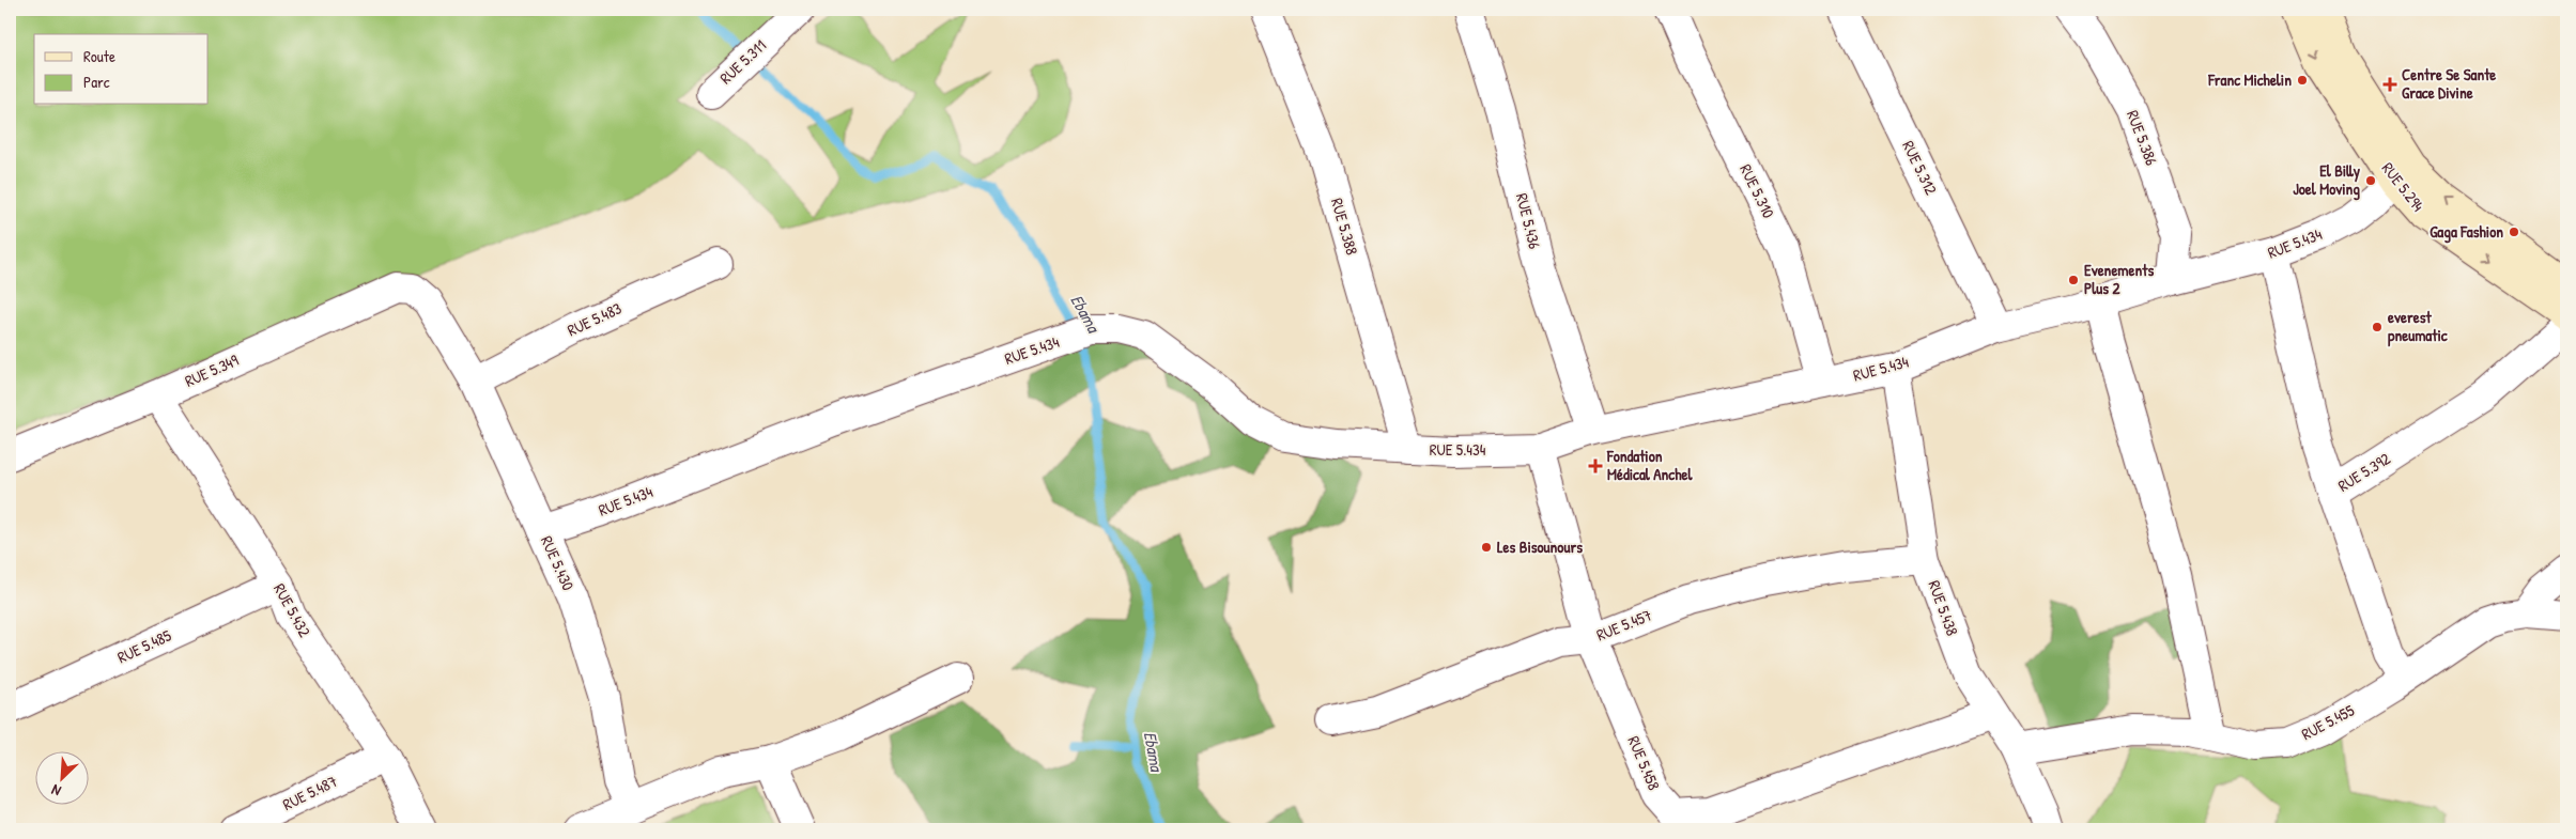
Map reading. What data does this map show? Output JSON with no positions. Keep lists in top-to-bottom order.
{
  "streets": {
    "main road": ["RUE 5.294"],
    "street": [
      "RUE 5.311",
      "RUE 5.386",
      "RUE 5.312",
      "RUE 5.310",
      "RUE 5.436",
      "RUE 5.388",
      "RUE 5.434",
      "RUE 5.483",
      "RUE 5.349",
      "RUE 5.392",
      "RUE 5.430",
      "RUE 5.438",
      "RUE 5.432",
      "RUE 5.457",
      "RUE 5.485",
      "RUE 5.455",
      "RUE 5.458",
      "RUE 5.487"
    ]
  },
  "crossings": [
    ["RUE 5.386", "RUE 5.434"],
    ["RUE 5.312", "RUE 5.434"],
    ["RUE 5.294", "RUE 5.434"],
    ["RUE 5.310", "RUE 5.434"],
    ["RUE 5.436", "RUE 5.434"],
    ["RUE 5.388", "RUE 5.434"],
    ["RUE 5.434", "RUE 5.392"],
    ["RUE 5.434", "RUE 5.430"],
    ["RUE 5.434", "RUE 5.438"],
    ["RUE 5.434", "RUE 5.458"],
    ["RUE 5.483", "RUE 5.430"],
    ["RUE 5.349", "RUE 5.430"],
    ["RUE 5.349", "RUE 5.432"],
    ["RUE 5.438", "RUE 5.457"],
    ["RUE 5.438", "RUE 5.455"],
    ["RUE 5.438", "RUE 5.458"],
    ["RUE 5.432", "RUE 5.485"],
    ["RUE 5.432", "RUE 5.487"],
    ["RUE 5.457", "RUE 5.458"]
  ],
  "water": ["Ebama"],
  "places": {
    "other": [
      "Franc Michelin",
      "El Billy Joel Moving",
      "Gaga Fashion",
      "Evenements Plus 2",
      "everest pneumatic",
      "Les Bisounours"
    ],
    "health": ["Centre Se Sante Grace Divine", "Fondation Médical Anchel"]
  },
  "legend": ["Route", "Parc"],
  "north": "bottom left"
}
